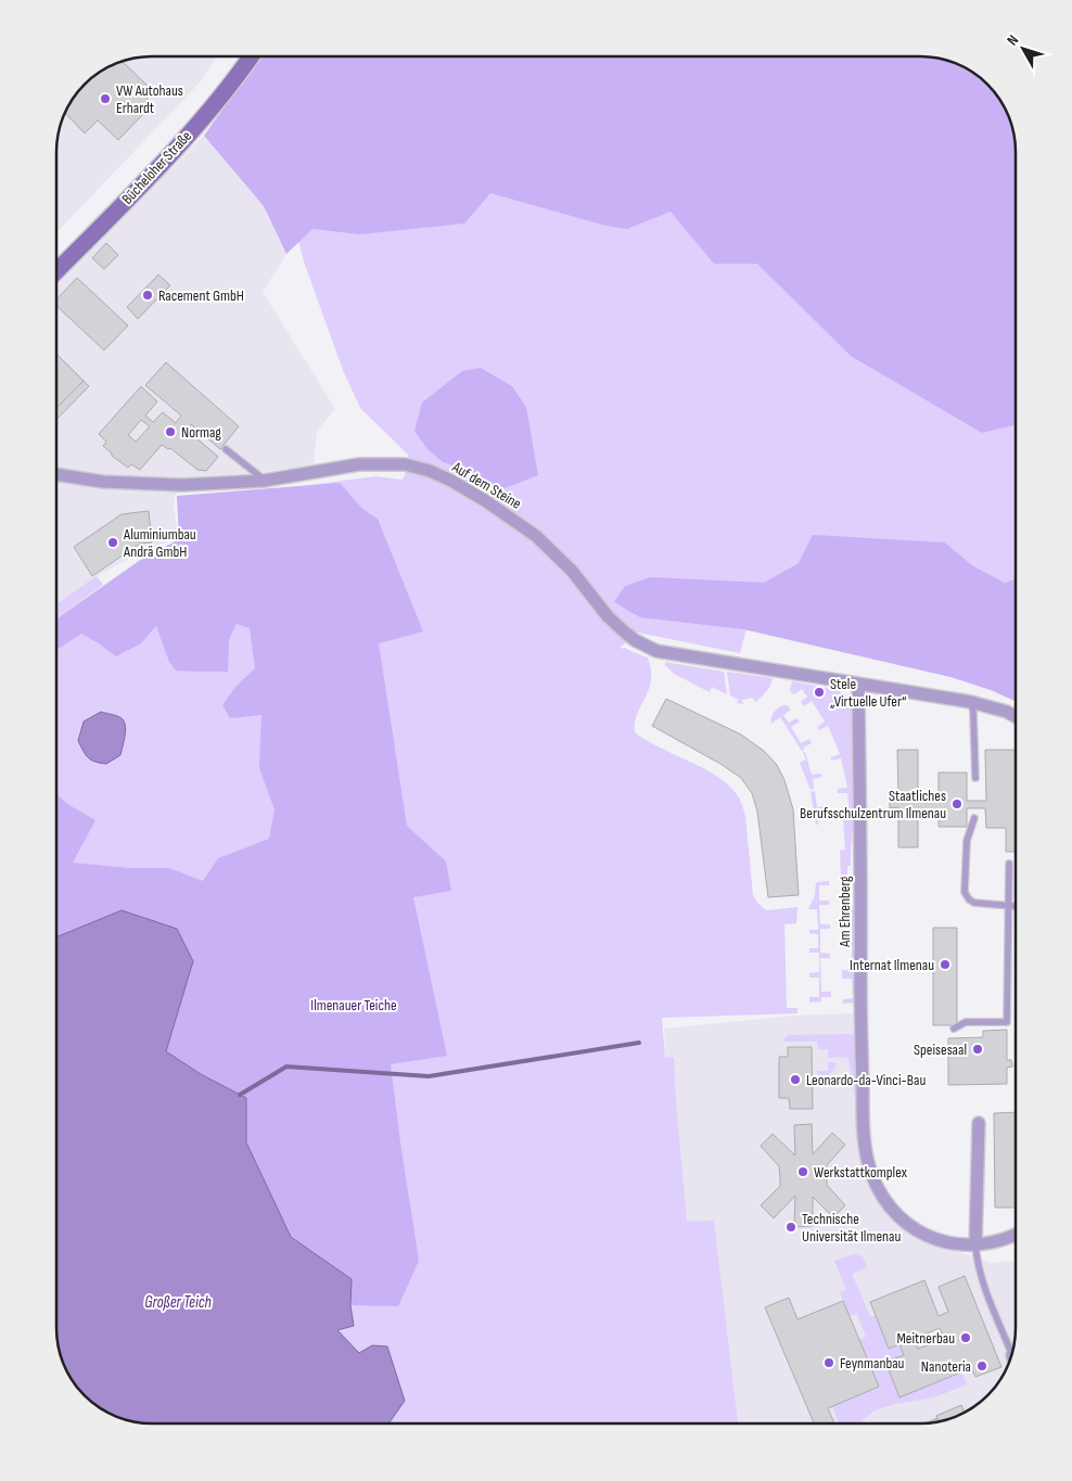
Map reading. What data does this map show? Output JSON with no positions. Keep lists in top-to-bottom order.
{
  "streets": {
    "main road": ["Bücheloher Straße"],
    "street": ["Auf dem Steine", "Am Ehrenberg"]
  },
  "crossings": [
    ["Auf dem Steine", "Am Ehrenberg"]
  ],
  "water": ["Großer Teich"],
  "parks": ["Ilmenauer Teiche"],
  "places": [
    "VW Autohaus Erhardt",
    "Racement GmbH",
    "Normag",
    "Aluminiumbau Andrä GmbH",
    "Stele „Virtuelle Ufer“",
    "Staatliches Berufsschulzentrum Ilmenau",
    "Internat Ilmenau",
    "Speisesaal",
    "Leonardo-da-Vinci-Bau",
    "Werkstattkomplex",
    "Technische Universität Ilmenau",
    "Meitnerbau",
    "Feynmanbau",
    "Nanoteria"
  ],
  "north": "top left"
}
